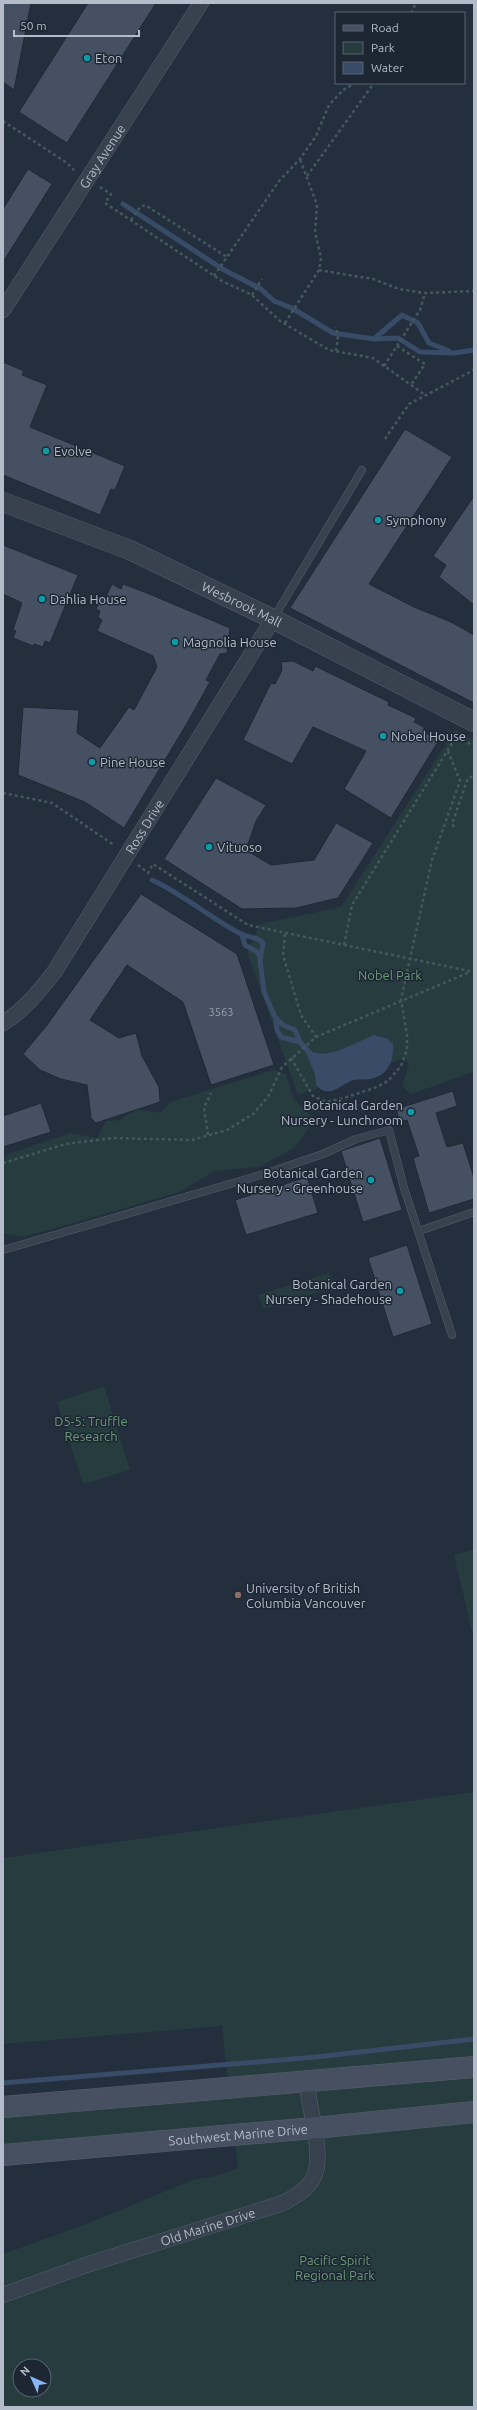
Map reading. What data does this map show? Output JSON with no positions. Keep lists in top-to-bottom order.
{
  "streets": {
    "main road": ["Southwest Marine Drive"],
    "street": [
      "Gray Avenue",
      "Wesbrook Mall",
      "Ross Drive",
      "Old Marine Drive"
    ]
  },
  "crossings": [
    ["Wesbrook Mall", "Ross Drive"],
    ["Southwest Marine Drive", "Old Marine Drive"]
  ],
  "parks": ["Nobel Park", "D5-5: Truffle Research", "Pacific Spirit Regional Park"],
  "places": [
    "Eton",
    "Evolve",
    "Symphony",
    "Dahlia House",
    "Magnolia House",
    "Nobel House",
    "Pine House",
    "Vituoso",
    "Botanical Garden Nursery - Lunchroom",
    "Botanical Garden Nursery - Greenhouse",
    "Botanical Garden Nursery - Shadehouse",
    "University of British Columbia Vancouver"
  ],
  "house_numbers": ["3563"],
  "legend": ["Road", "Park", "Water"],
  "scale_bar": "50 m",
  "north": "top left"
}
